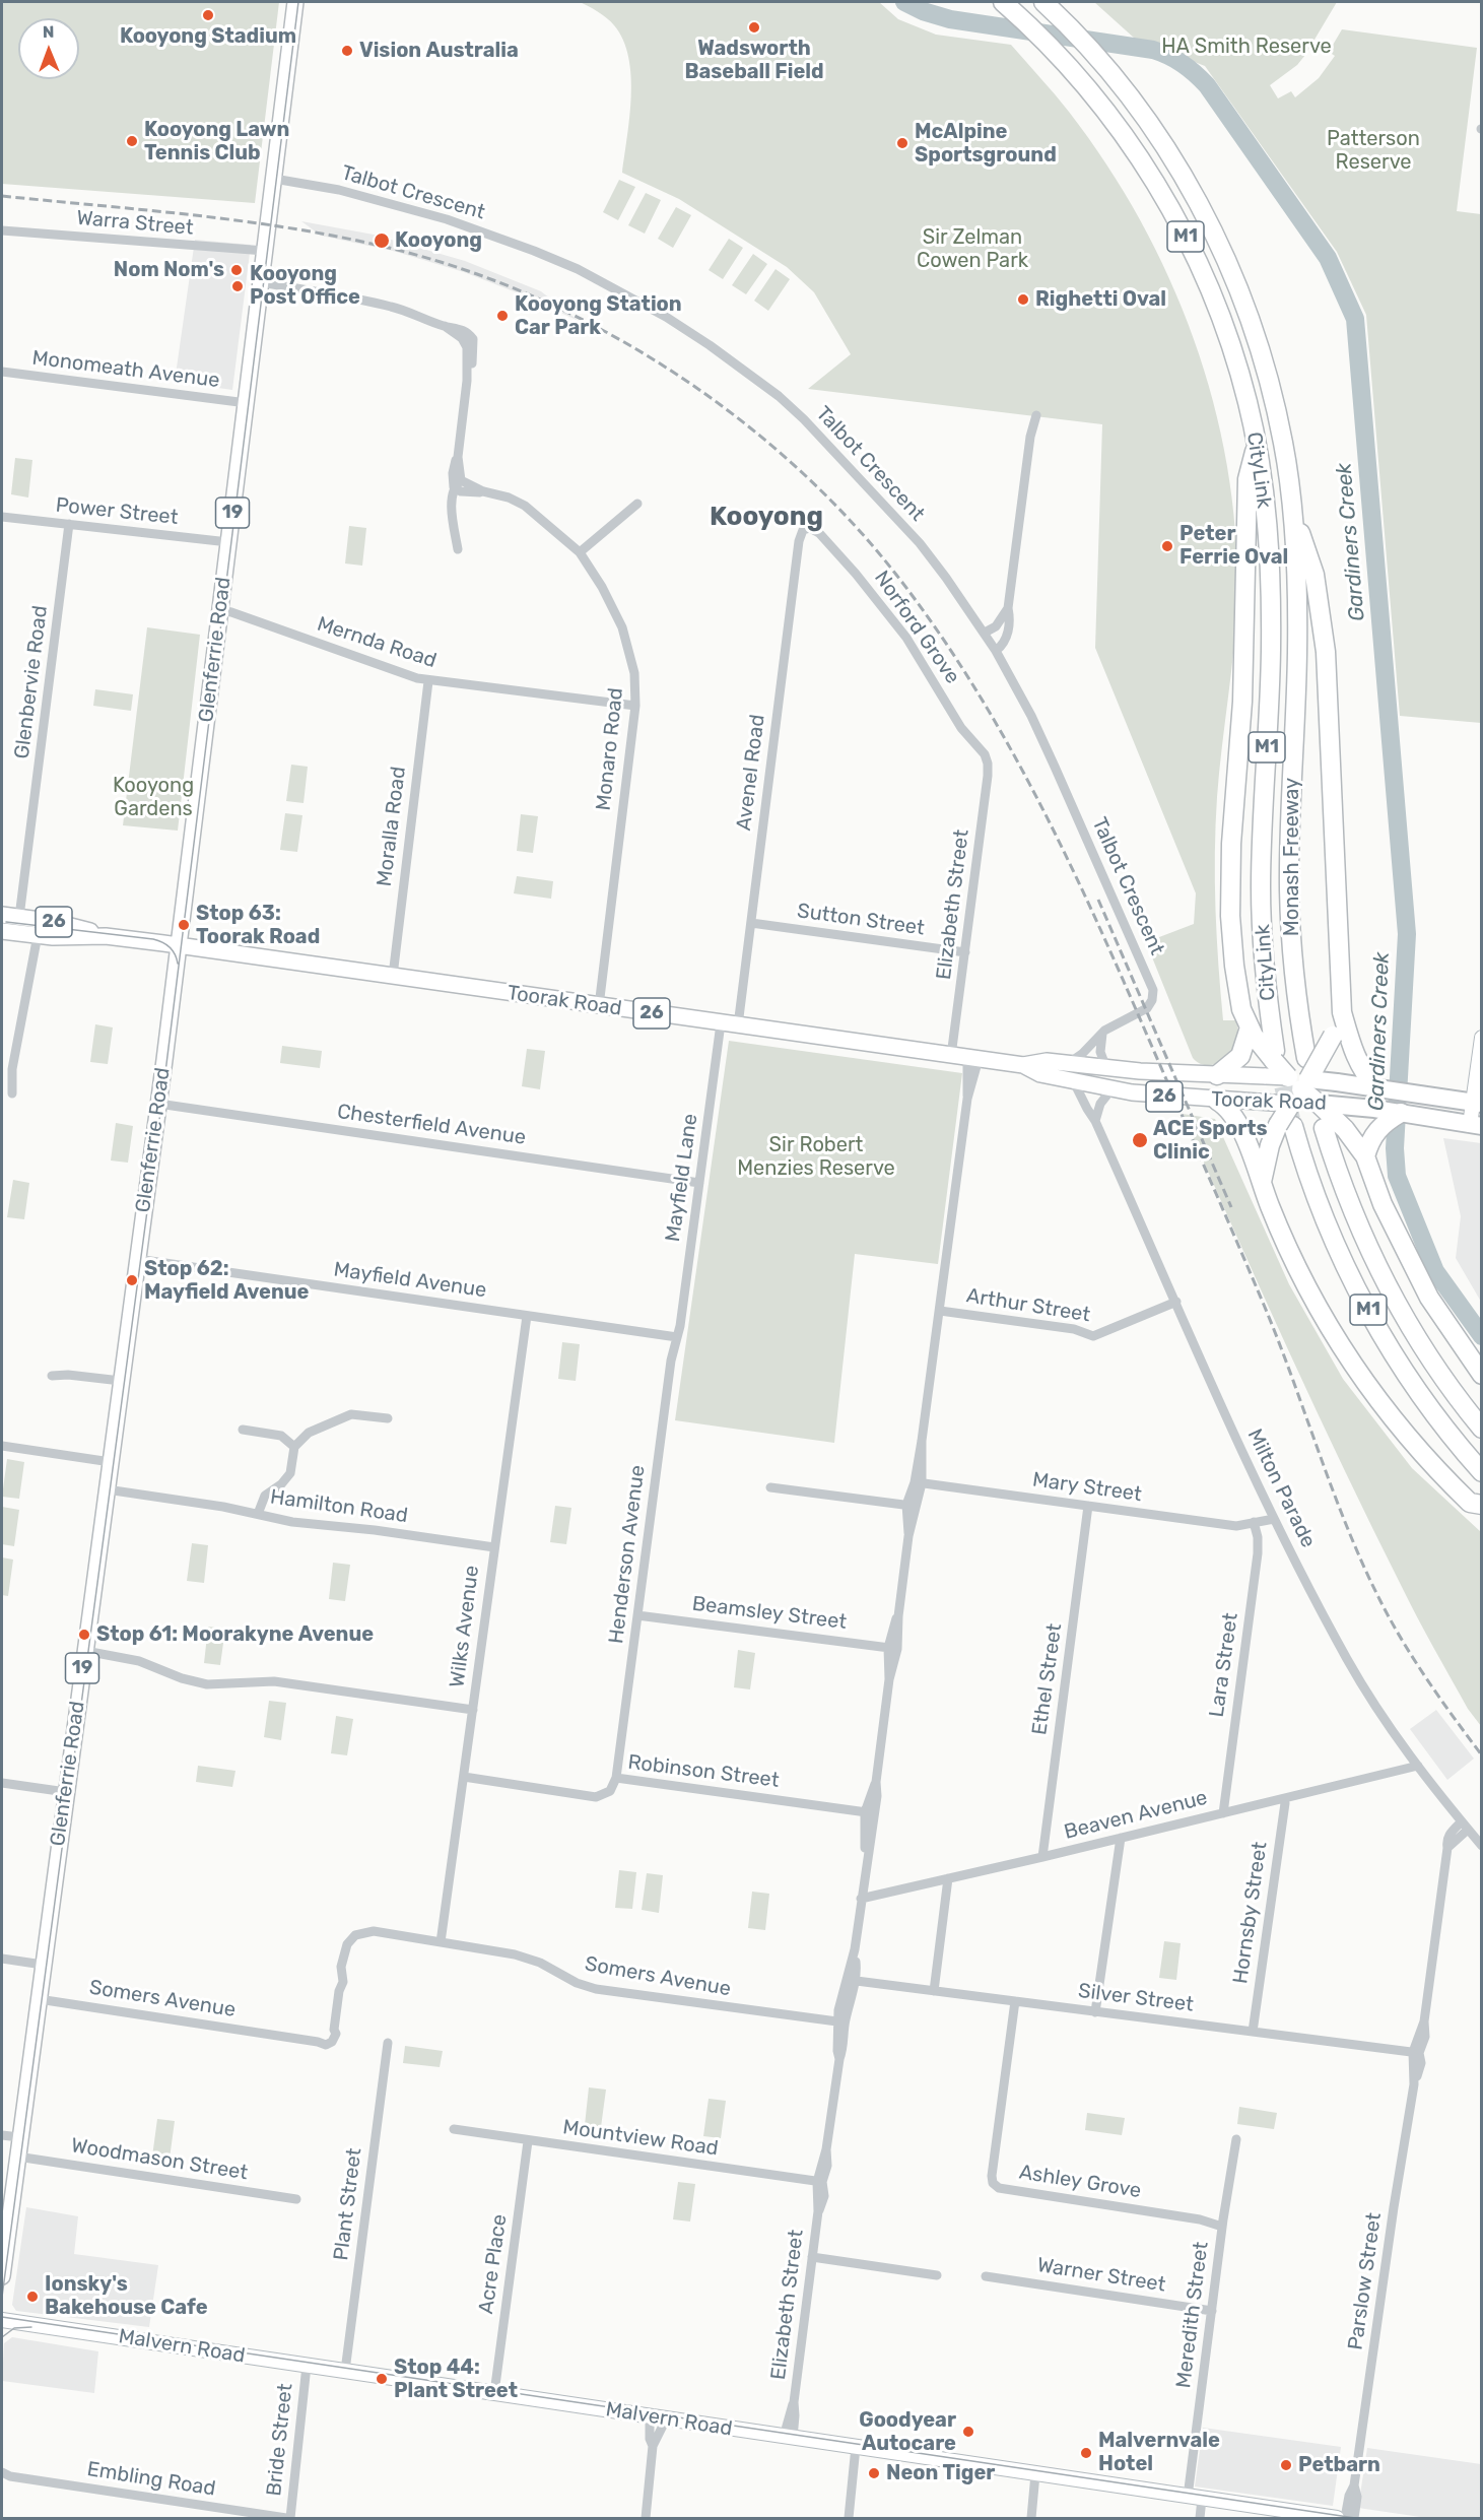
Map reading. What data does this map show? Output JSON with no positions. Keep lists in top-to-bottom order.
{
  "streets": {
    "highway": [
      "M1",
      "CityLink",
      "Monash Freeway",
      "26",
      "Toorak Road"
    ],
    "main road": ["19", "Glenferrie Road", "Malvern Road"],
    "street": [
      "Talbot Crescent",
      "Warra Street",
      "Monomeath Avenue",
      "Power Street",
      "Norford Grove",
      "Mernda Road",
      "Glenbervie Road",
      "Monaro Road",
      "Avenel Road",
      "Moralla Road",
      "Elizabeth Street",
      "Sutton Street",
      "Chesterfield Avenue",
      "Mayfield Lane",
      "Mayfield Avenue",
      "Arthur Street",
      "Mary Street",
      "Milton Parade",
      "Hamilton Road",
      "Henderson Avenue",
      "Beamsley Street",
      "Wilks Avenue",
      "Lara Street",
      "Ethel Street",
      "Robinson Street",
      "Beaven Avenue",
      "Hornsby Street",
      "Somers Avenue",
      "Silver Street",
      "Mountview Road",
      "Woodmason Street",
      "Ashley Grove",
      "Plant Street",
      "Acre Place",
      "Warner Street",
      "Parslow Street",
      "Meredith Street",
      "Bride Street",
      "Embling Road"
    ]
  },
  "crossings": [
    ["Talbot Crescent", "Glenferrie Road"],
    ["Talbot Crescent", "Toorak Road"],
    ["Warra Street", "Glenferrie Road"],
    ["Monomeath Avenue", "Glenferrie Road"],
    ["CityLink", "Monash Freeway"],
    ["Power Street", "Glenferrie Road"],
    ["Power Street", "Glenbervie Road"],
    ["Norford Grove", "Avenel Road"],
    ["Norford Grove", "Elizabeth Street"],
    ["Mernda Road", "Glenferrie Road"],
    ["Mernda Road", "Monaro Road"],
    ["Mernda Road", "Moralla Road"],
    ["Glenferrie Road", "Toorak Road"],
    ["Glenferrie Road", "Chesterfield Avenue"],
    ["Glenferrie Road", "Mayfield Avenue"],
    ["Glenferrie Road", "Hamilton Road"],
    ["Glenferrie Road", "Somers Avenue"],
    ["Glenferrie Road", "Woodmason Street"],
    ["Glenbervie Road", "Toorak Road"],
    ["Monaro Road", "Toorak Road"],
    ["Avenel Road", "Sutton Street"],
    ["Avenel Road", "Toorak Road"],
    ["Moralla Road", "Toorak Road"],
    ["Elizabeth Street", "Sutton Street"],
    ["Elizabeth Street", "Toorak Road"],
    ["Elizabeth Street", "Arthur Street"],
    ["Elizabeth Street", "Mary Street"],
    ["Elizabeth Street", "Beamsley Street"],
    ["Elizabeth Street", "Robinson Street"],
    ["Elizabeth Street", "Beaven Avenue"],
    ["Elizabeth Street", "Somers Avenue"],
    ["Elizabeth Street", "Silver Street"],
    ["Elizabeth Street", "Mountview Road"],
    ["Elizabeth Street", "Malvern Road"],
    ["Toorak Road", "Mayfield Lane"],
    ["Toorak Road", "Milton Parade"],
    ["Chesterfield Avenue", "Mayfield Lane"],
    ["Mayfield Lane", "Mayfield Avenue"],
    ["Mayfield Lane", "Henderson Avenue"],
    ["Mayfield Avenue", "Henderson Avenue"],
    ["Mayfield Avenue", "Wilks Avenue"],
    ["Arthur Street", "Milton Parade"],
    ["Mary Street", "Milton Parade"],
    ["Mary Street", "Lara Street"],
    ["Mary Street", "Ethel Street"],
    ["Milton Parade", "Beaven Avenue"],
    ["Milton Parade", "Parslow Street"],
    ["Hamilton Road", "Wilks Avenue"],
    ["Henderson Avenue", "Beamsley Street"],
    ["Henderson Avenue", "Robinson Street"],
    ["Wilks Avenue", "Robinson Street"],
    ["Wilks Avenue", "Somers Avenue"],
    ["Lara Street", "Beaven Avenue"],
    ["Ethel Street", "Beaven Avenue"],
    ["Beaven Avenue", "Hornsby Street"],
    ["Hornsby Street", "Silver Street"],
    ["Silver Street", "Ashley Grove"],
    ["Silver Street", "Parslow Street"],
    ["Mountview Road", "Acre Place"],
    ["Ashley Grove", "Meredith Street"],
    ["Plant Street", "Malvern Road"],
    ["Acre Place", "Malvern Road"],
    ["Warner Street", "Meredith Street"],
    ["Meredith Street", "Malvern Road"],
    ["Malvern Road", "Bride Street"],
    ["Bride Street", "Embling Road"]
  ],
  "districts": ["Kooyong"],
  "water": ["Gardiners Creek"],
  "parks": [
    "HA Smith Reserve",
    "Patterson Reserve",
    "Sir Zelman Cowen Park",
    "Kooyong Gardens",
    "Sir Robert Menzies Reserve"
  ],
  "places": [
    "Kooyong Stadium",
    "Wadsworth Baseball Field",
    "Vision Australia",
    "Kooyong Lawn Tennis Club",
    "McAlpine Sportsground",
    "Kooyong",
    "Nom Nom's",
    "Kooyong Post Office",
    "Righetti Oval",
    "Kooyong Station Car Park",
    "Peter Ferrie Oval",
    "Stop 63: Toorak Road",
    "ACE Sports Clinic",
    "Stop 62: Mayfield Avenue",
    "Stop 61: Moorakyne Avenue",
    "Ionsky's Bakehouse Cafe",
    "Stop 44: Plant Street",
    "Goodyear Autocare",
    "Malvernvale Hotel",
    "Petbarn",
    "Neon Tiger"
  ],
  "north": "top"
}
